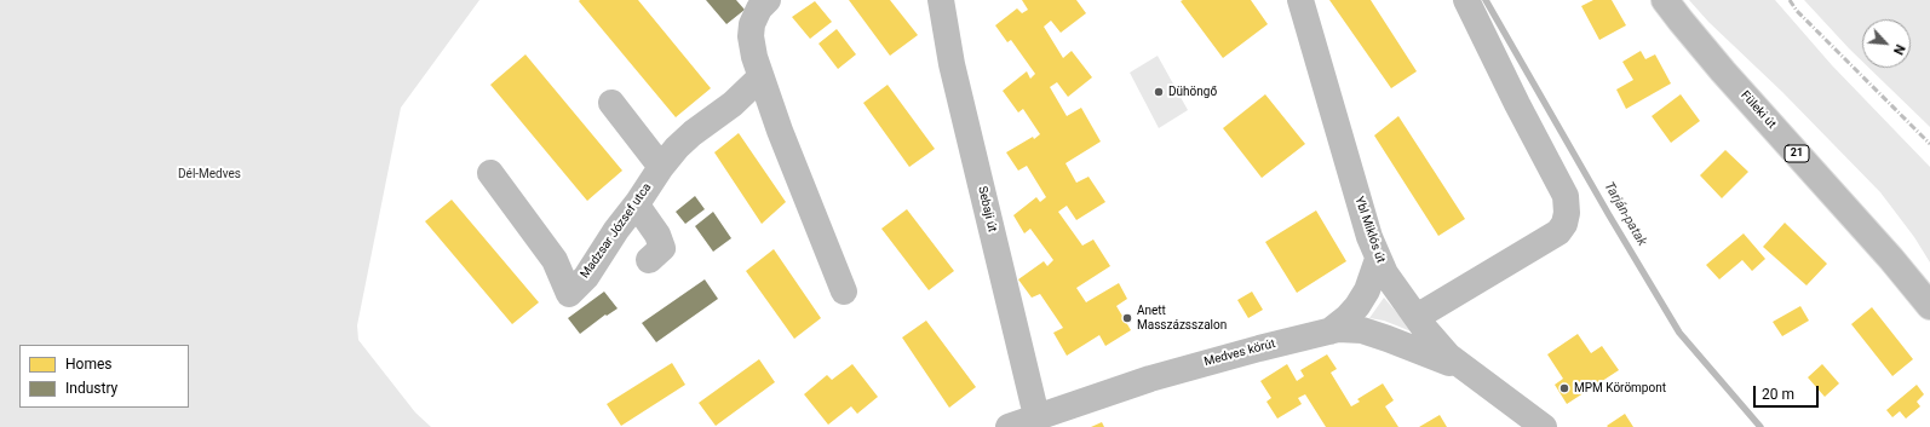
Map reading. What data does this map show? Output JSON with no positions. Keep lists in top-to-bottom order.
{
  "streets": {
    "street": [
      "Füleki út",
      "21",
      "Sebaji út",
      "Ybl Miklós út",
      "Madzsar József utca",
      "Medves körút"
    ]
  },
  "crossings": [
    ["Sebaji út", "Medves körút"],
    ["Ybl Miklós út", "Medves körút"]
  ],
  "water": ["Tarján-patak"],
  "parks": ["Dél-Medves"],
  "places": ["Dühöngő", "Anett Masszázsszalon", "MPM Körömpont"],
  "legend": ["Homes", "Industry"],
  "scale_bar": "20 m",
  "north": "bottom right"
}
